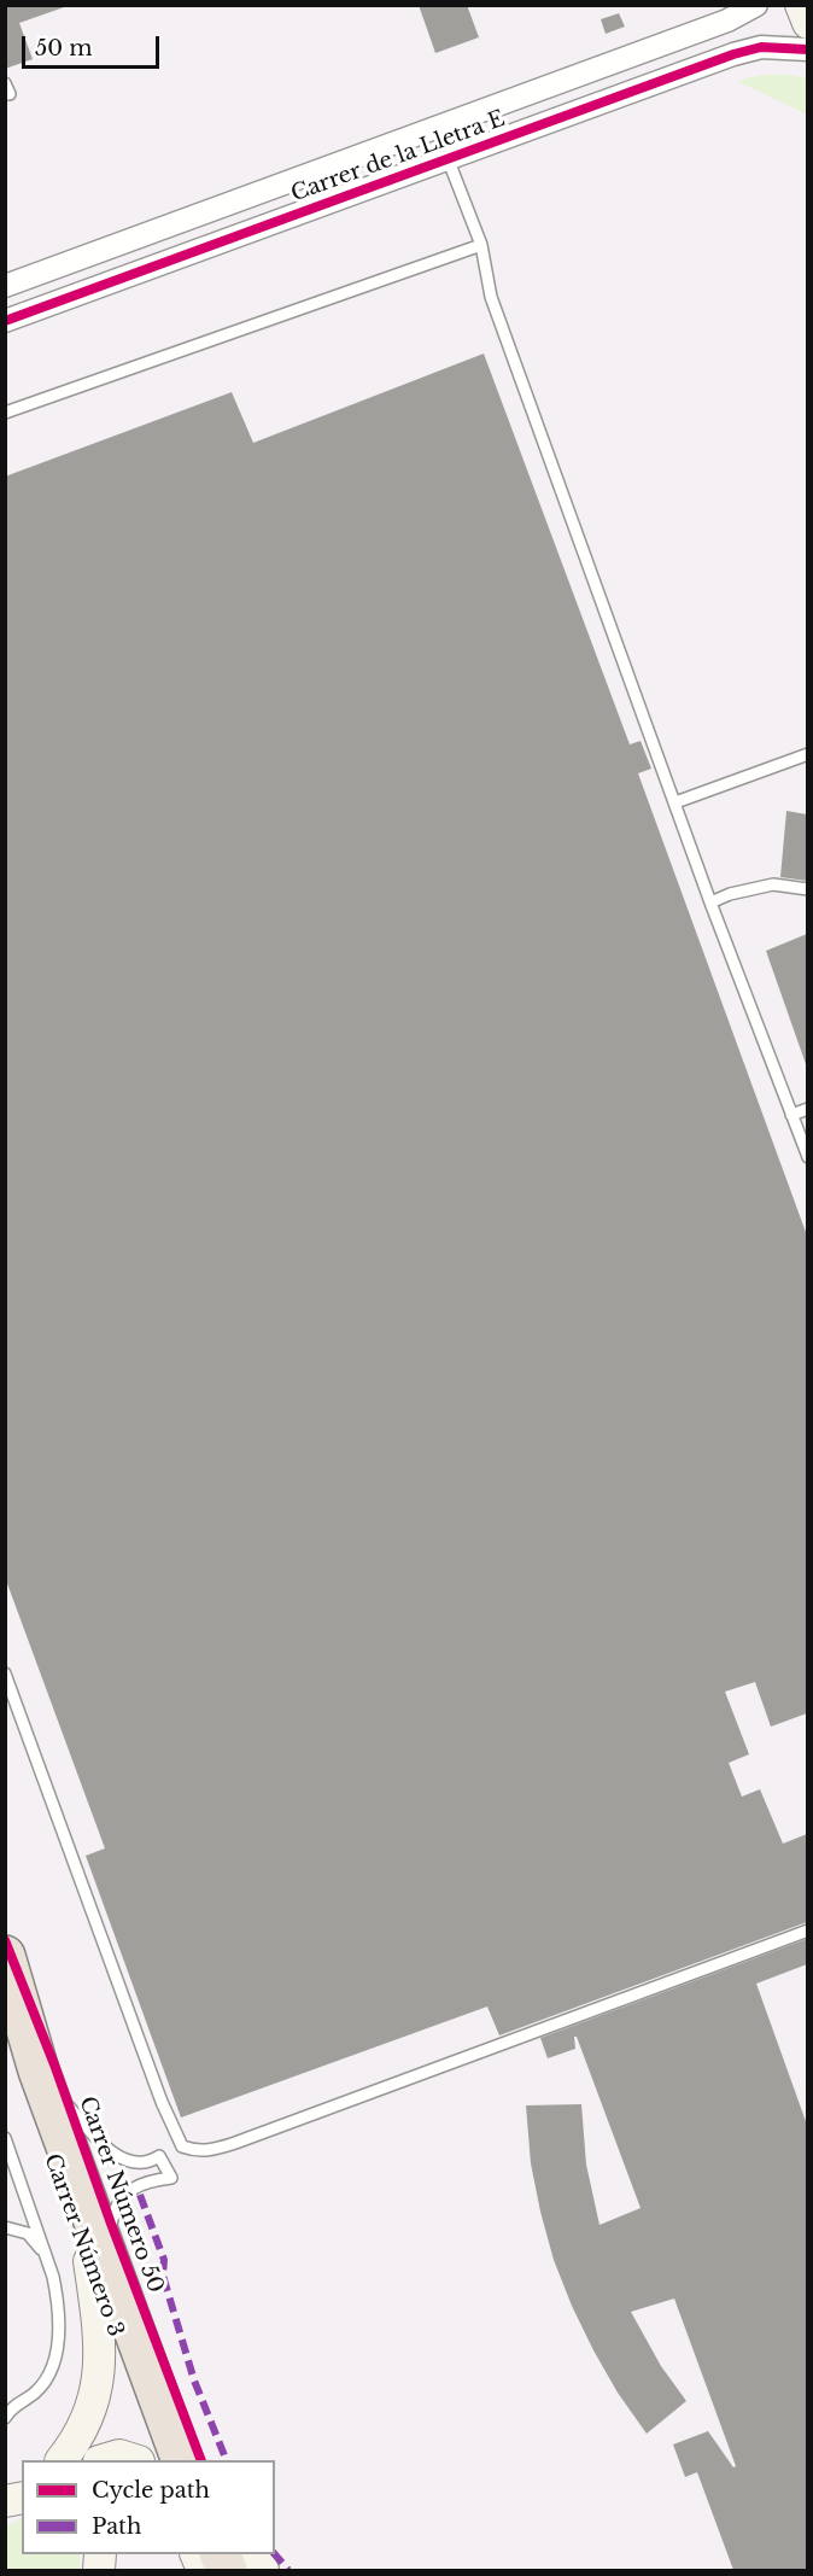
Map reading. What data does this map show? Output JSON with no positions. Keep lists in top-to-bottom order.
{
  "streets": {
    "main road": ["Carrer Número 50", "Carrer Número 3"],
    "street": ["Carrer de la Lletra E"]
  },
  "legend": ["Cycle path", "Path"],
  "scale_bar": "50 m"
}
